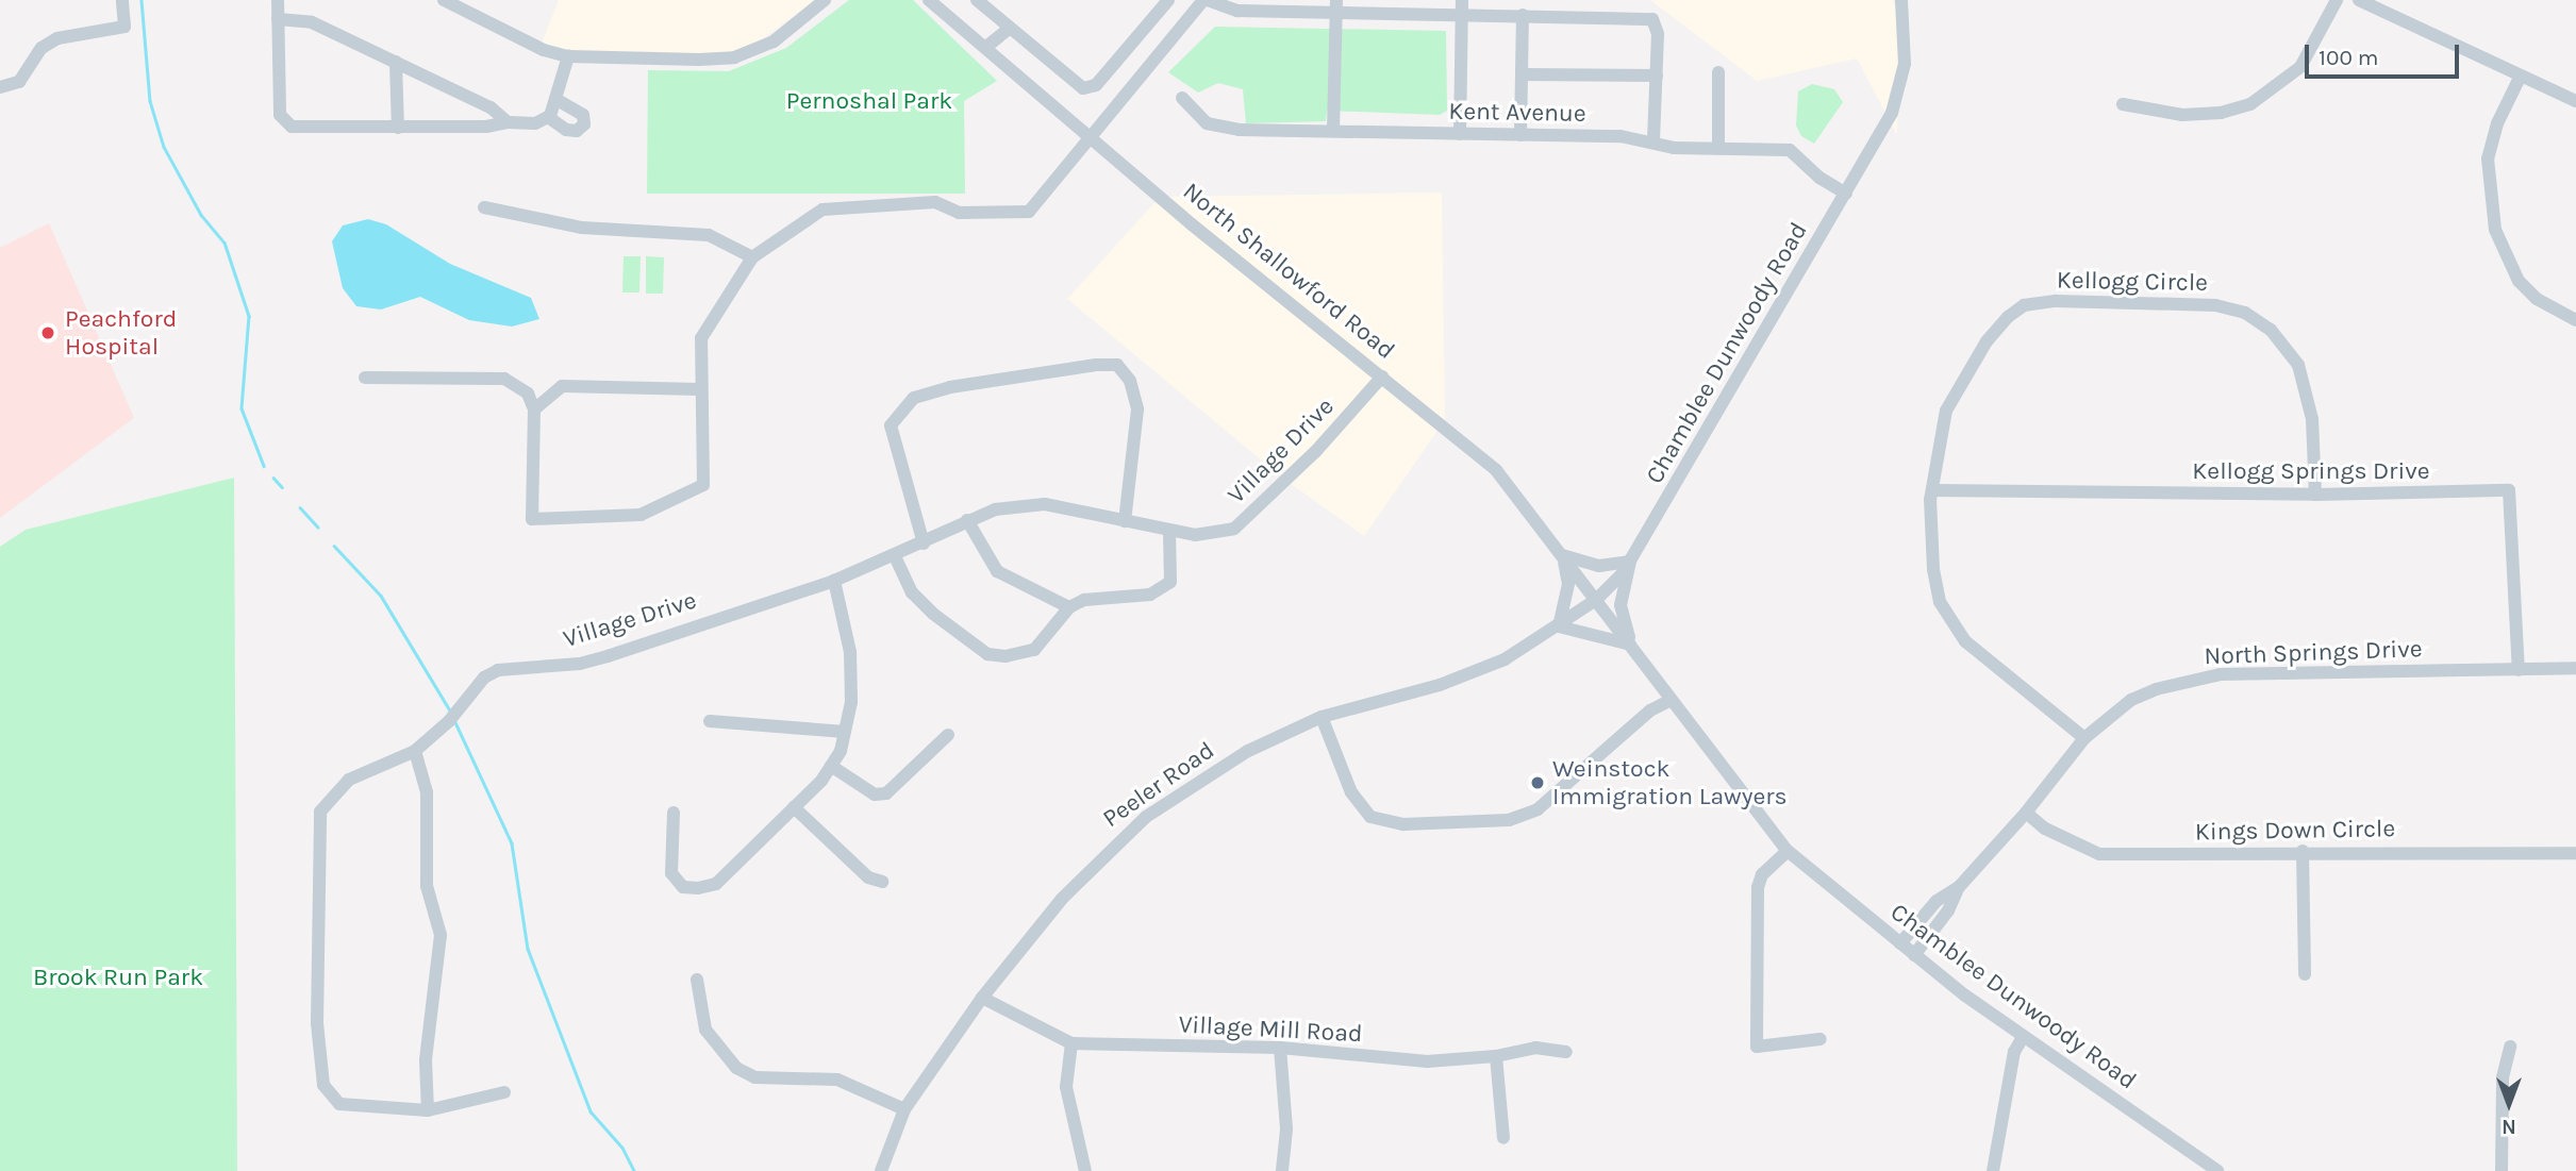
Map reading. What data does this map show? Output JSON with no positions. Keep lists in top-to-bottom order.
{
  "streets": {
    "street": [
      "Kent Avenue",
      "North Shallowford Road",
      "Kellogg Circle",
      "Chamblee Dunwoody Road",
      "Village Drive",
      "Kellogg Springs Drive",
      "North Springs Drive",
      "Peeler Road",
      "Kings Down Circle",
      "Village Mill Road"
    ]
  },
  "crossings": [
    ["Kent Avenue", "Chamblee Dunwoody Road"],
    ["North Shallowford Road", "Chamblee Dunwoody Road"],
    ["North Shallowford Road", "Village Drive"],
    ["North Shallowford Road", "Peeler Road"],
    ["Kellogg Circle", "Kellogg Springs Drive"],
    ["Kellogg Circle", "North Springs Drive"],
    ["Chamblee Dunwoody Road", "North Springs Drive"],
    ["Chamblee Dunwoody Road", "Peeler Road"],
    ["Kellogg Springs Drive", "North Springs Drive"],
    ["North Springs Drive", "Kings Down Circle"],
    ["Peeler Road", "Village Mill Road"]
  ],
  "parks": ["Pernoshal Park", "Brook Run Park"],
  "places": ["Peachford Hospital", "Weinstock Immigration Lawyers"],
  "scale_bar": "100 m",
  "north": "bottom"
}
